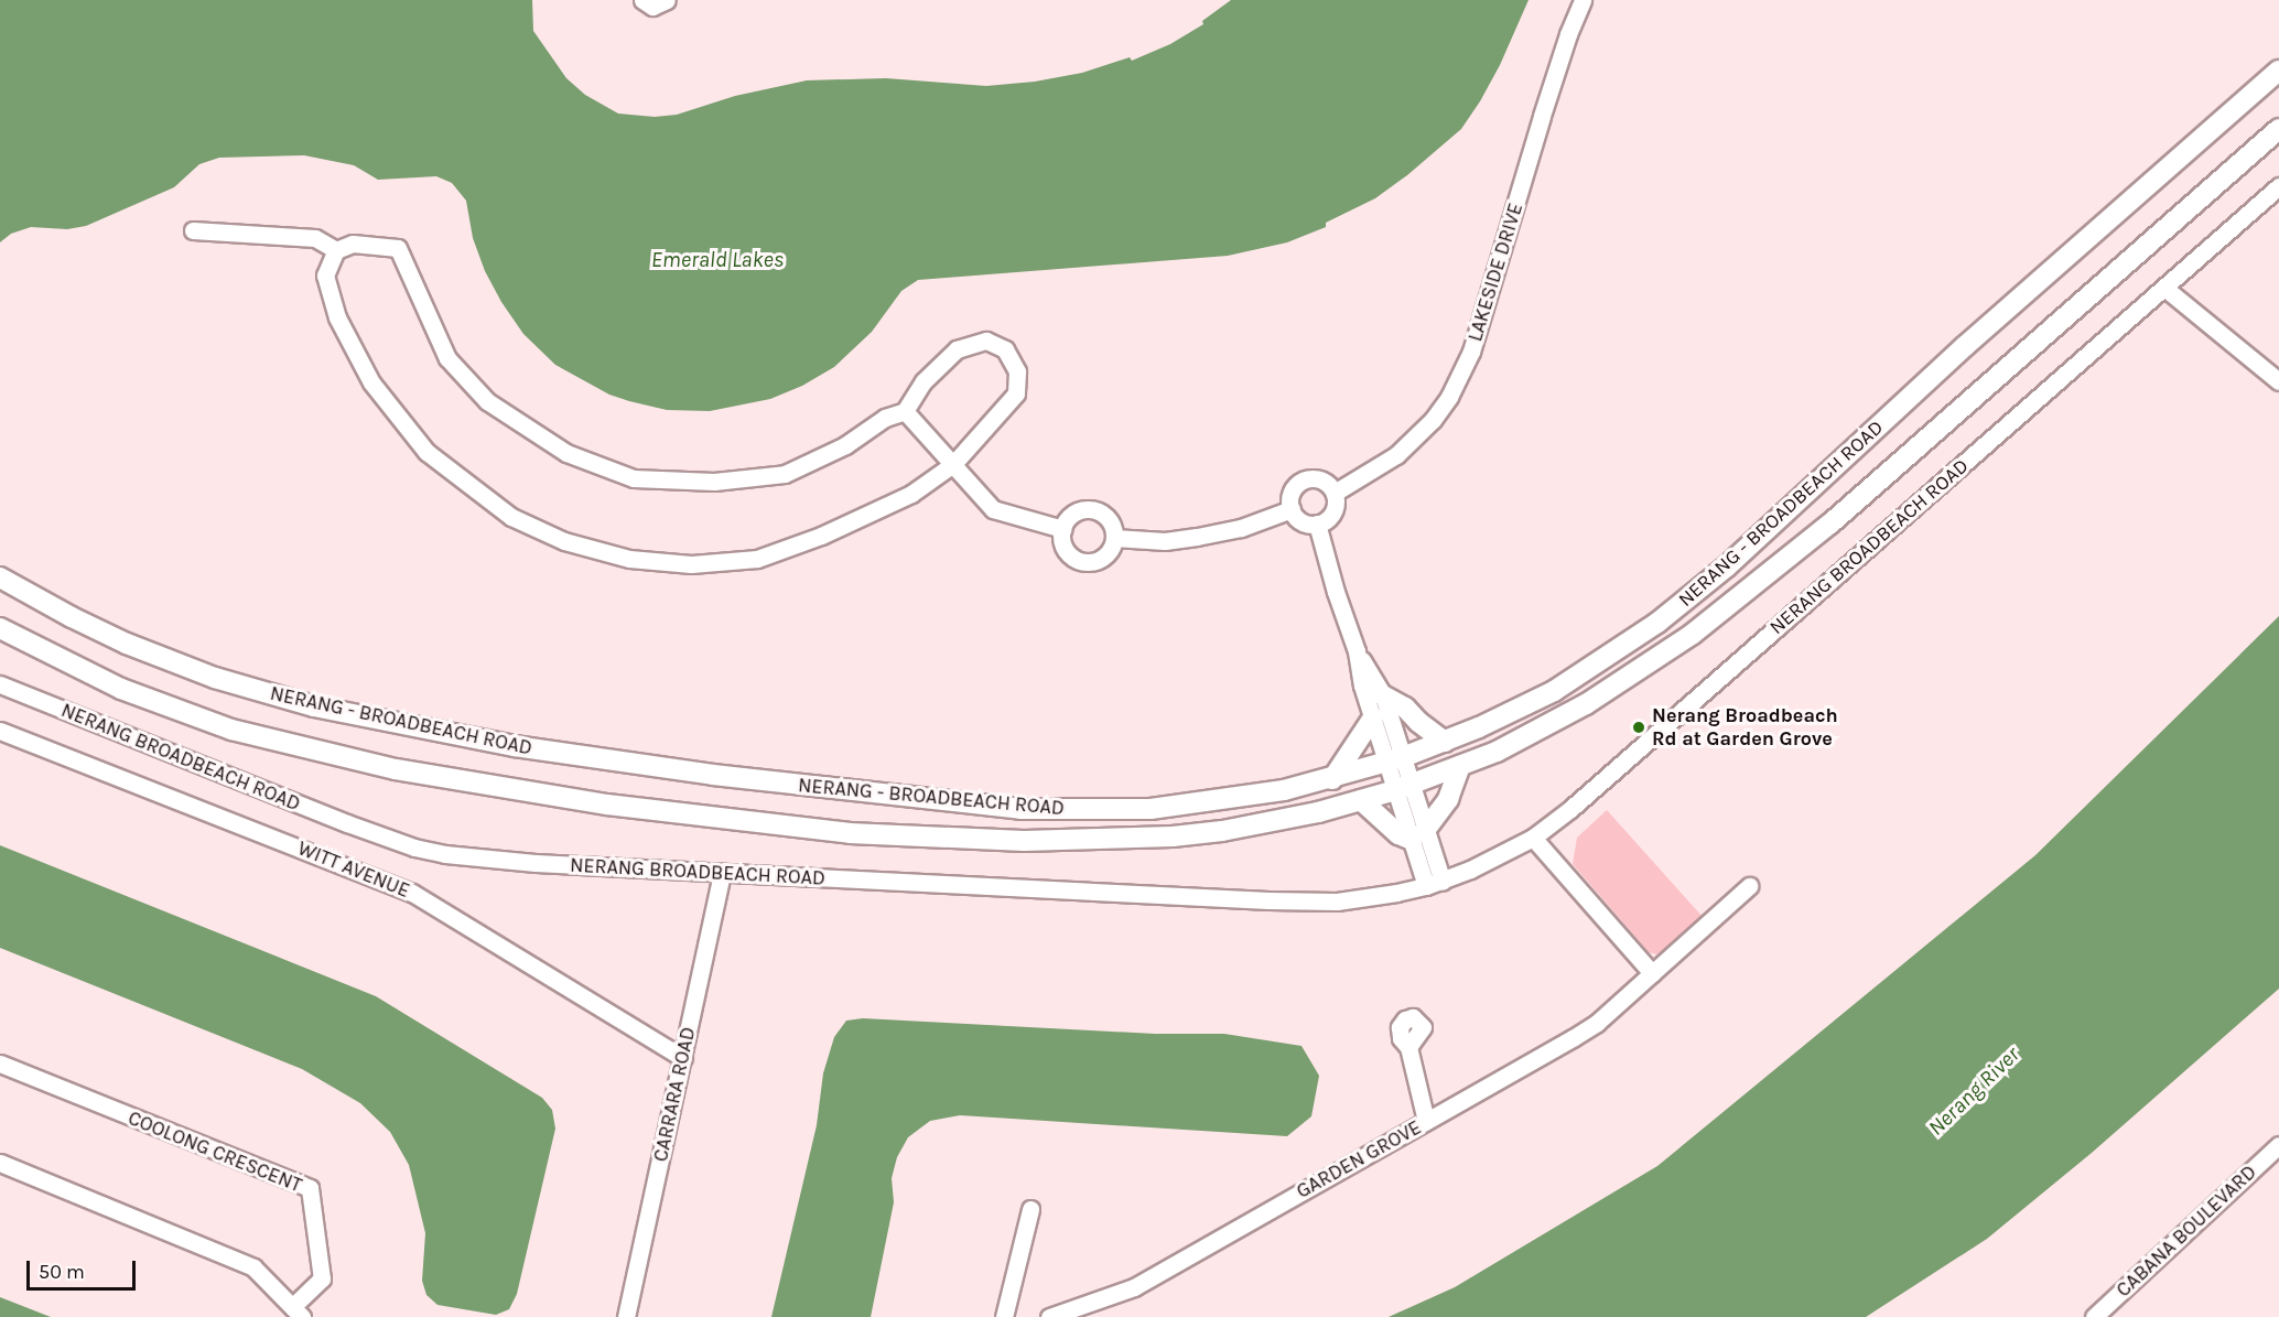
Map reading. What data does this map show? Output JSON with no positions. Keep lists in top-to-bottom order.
{
  "streets": {
    "main road": ["NERANG - BROADBEACH ROAD"],
    "street": [
      "LAKESIDE DRIVE",
      "NERANG BROADBEACH ROAD",
      "WITT AVENUE",
      "CARRARA ROAD",
      "COOLONG CRESCENT",
      "GARDEN GROVE",
      "CABANA BOULEVARD"
    ]
  },
  "crossings": [
    ["NERANG BROADBEACH ROAD", "CARRARA ROAD"],
    ["WITT AVENUE", "CARRARA ROAD"]
  ],
  "water": ["Emerald Lakes", "Nerang River"],
  "places": ["Nerang Broadbeach Rd at Garden Grove"],
  "scale_bar": "50 m"
}
